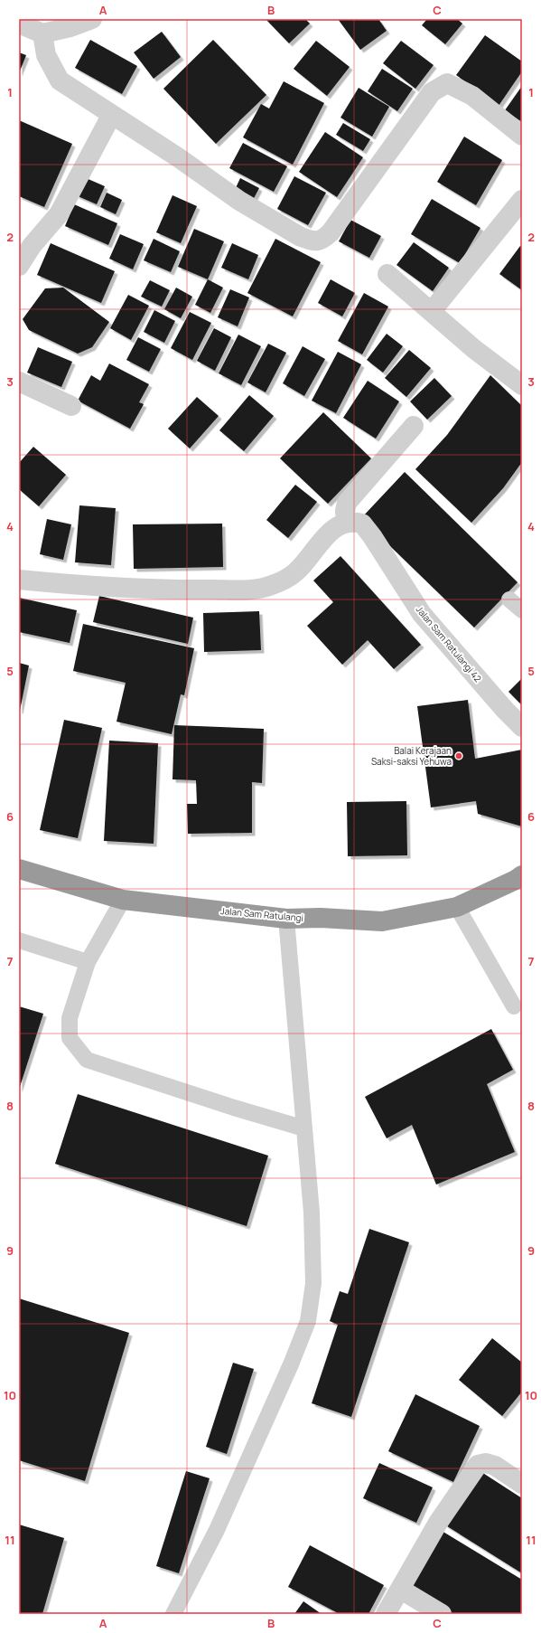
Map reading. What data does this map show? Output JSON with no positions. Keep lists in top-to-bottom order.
{
  "streets": {
    "highway": ["Jalan Sam Ratulangi"],
    "street": ["Jalan Sam Ratulangi 42"]
  },
  "places": ["Balai Kerajaan Saksi-saksi Yehuwa"],
  "grid": {
    "columns": ["A", "B", "C"],
    "rows": [
      "1",
      "2",
      "3",
      "4",
      "5",
      "6",
      "7",
      "8",
      "9",
      "10",
      "11"
    ]
  }
}
